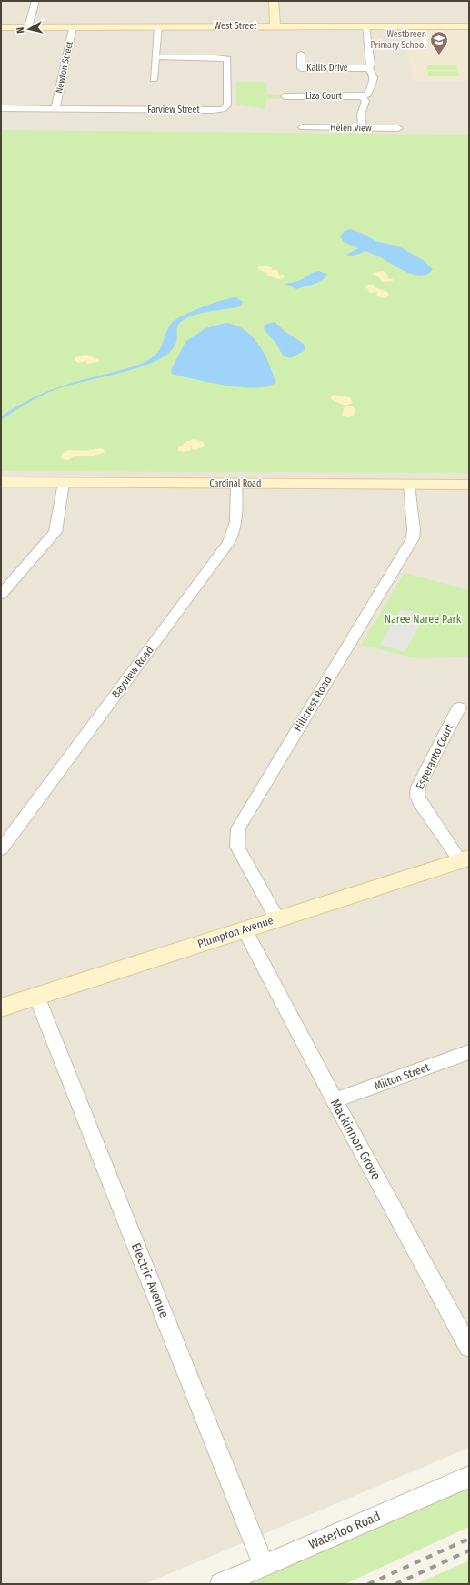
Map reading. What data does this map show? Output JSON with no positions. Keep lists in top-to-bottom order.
{
  "streets": {
    "street": [
      "West Street",
      "Newton Street",
      "Kallis Drive",
      "Liza Court",
      "Farview Street",
      "Helen View",
      "Cardinal Road",
      "Bayview Road",
      "Hillcrest Road",
      "Esperanto Court",
      "Plumpton Avenue",
      "Milton Street",
      "Mackinnon Grove",
      "Electric Avenue",
      "Waterloo Road"
    ]
  },
  "crossings": [
    ["West Street", "Newton Street"],
    ["Newton Street", "Farview Street"],
    ["Cardinal Road", "Bayview Road"],
    ["Cardinal Road", "Hillcrest Road"],
    ["Hillcrest Road", "Plumpton Avenue"],
    ["Esperanto Court", "Plumpton Avenue"],
    ["Plumpton Avenue", "Mackinnon Grove"],
    ["Plumpton Avenue", "Electric Avenue"],
    ["Milton Street", "Mackinnon Grove"],
    ["Electric Avenue", "Waterloo Road"]
  ],
  "parks": ["Naree Naree Park"],
  "places": {
    "school or university": ["Westbreen Primary School"]
  },
  "north": "left"
}
